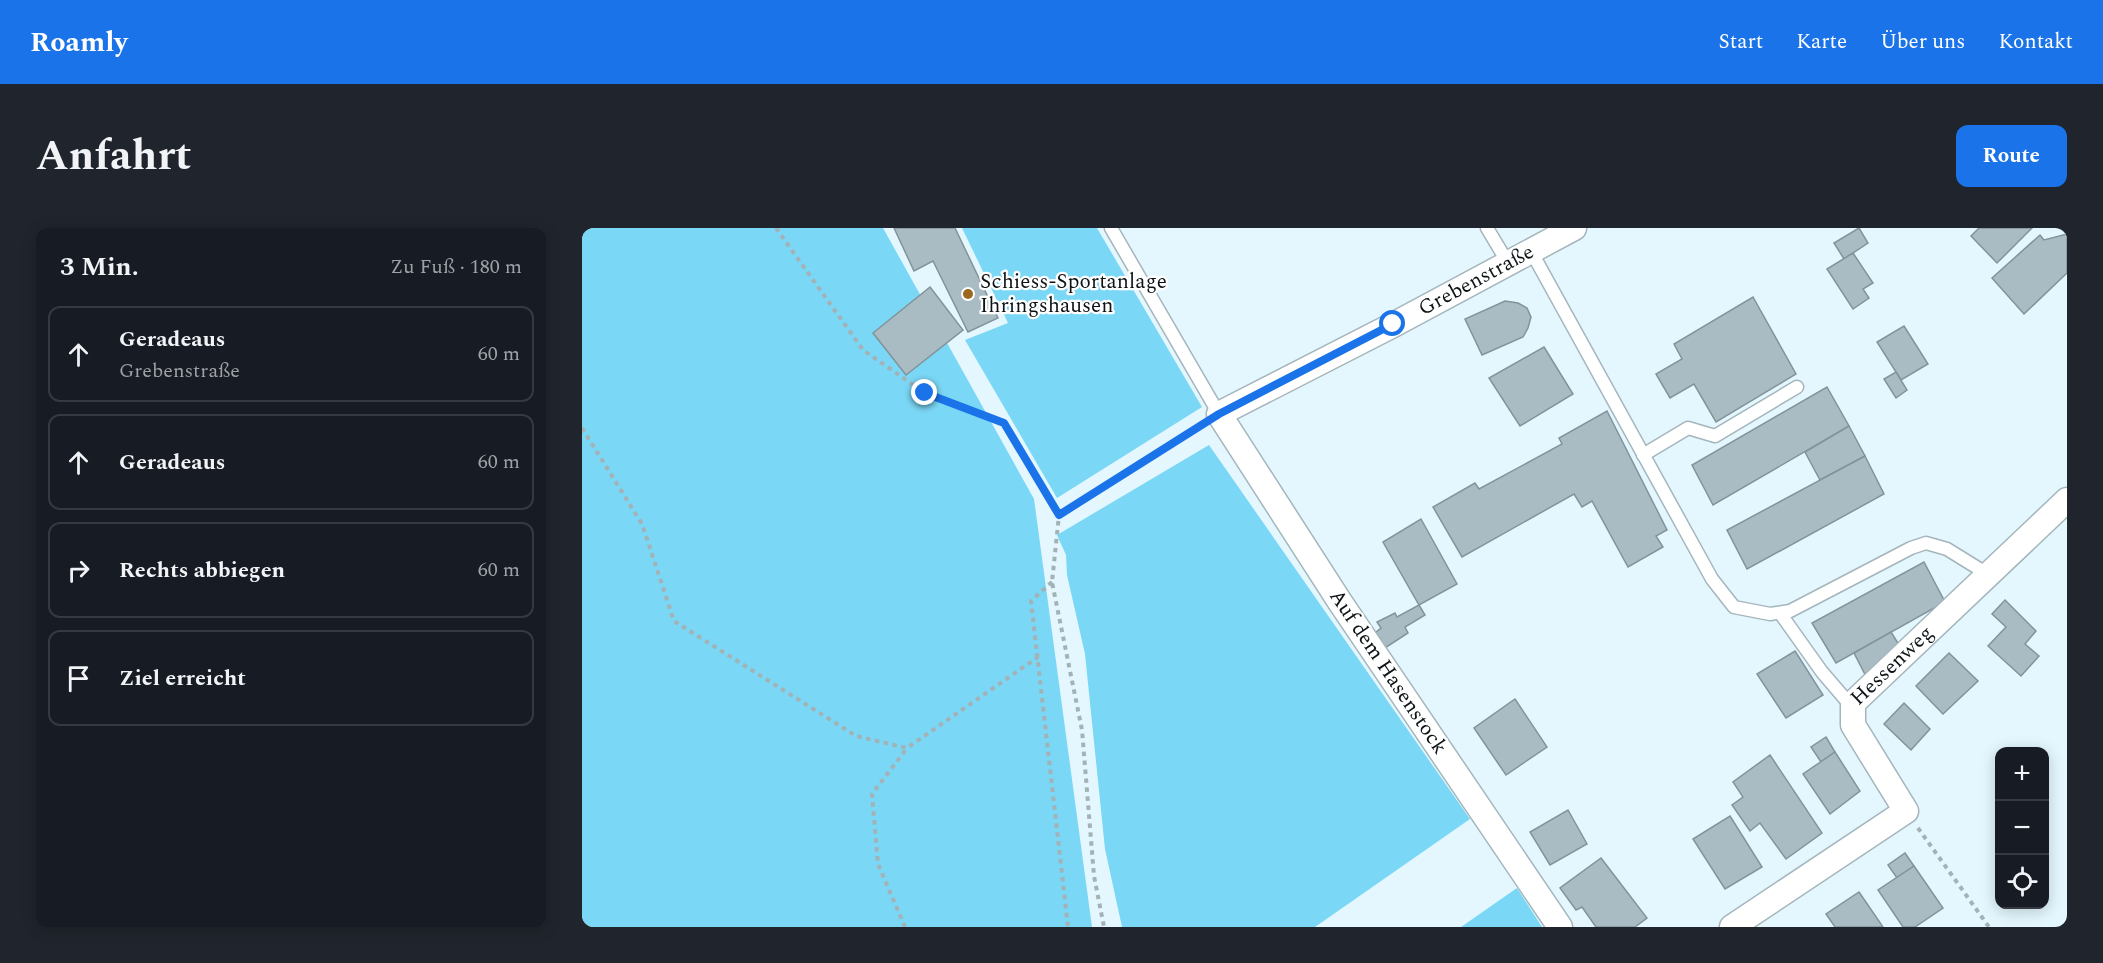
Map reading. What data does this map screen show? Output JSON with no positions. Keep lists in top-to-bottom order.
{
  "streets": {
    "street": ["Grebenstraße", "Hessenweg", "Auf dem Hasenstock"]
  },
  "crossings": [
    ["Grebenstraße", "Auf dem Hasenstock"]
  ],
  "places": ["Schiess-Sportanlage Ihringshausen"],
  "page": {
    "header": "Roamly",
    "nav": [
      "Start",
      "Karte",
      "Über uns",
      "Kontakt"
    ],
    "title": "Anfahrt",
    "buttons": "Route",
    "heading": ["3 Min.", "Zu Fuß · 180 m"],
    "list": [
      ["Geradeaus", "Grebenstraße", "60 m"],
      ["Geradeaus", "60 m"],
      ["Rechts abbiegen", "60 m"],
      "Ziel erreicht"
    ],
    "map_buttons": ["+", "−"]
  }
}
